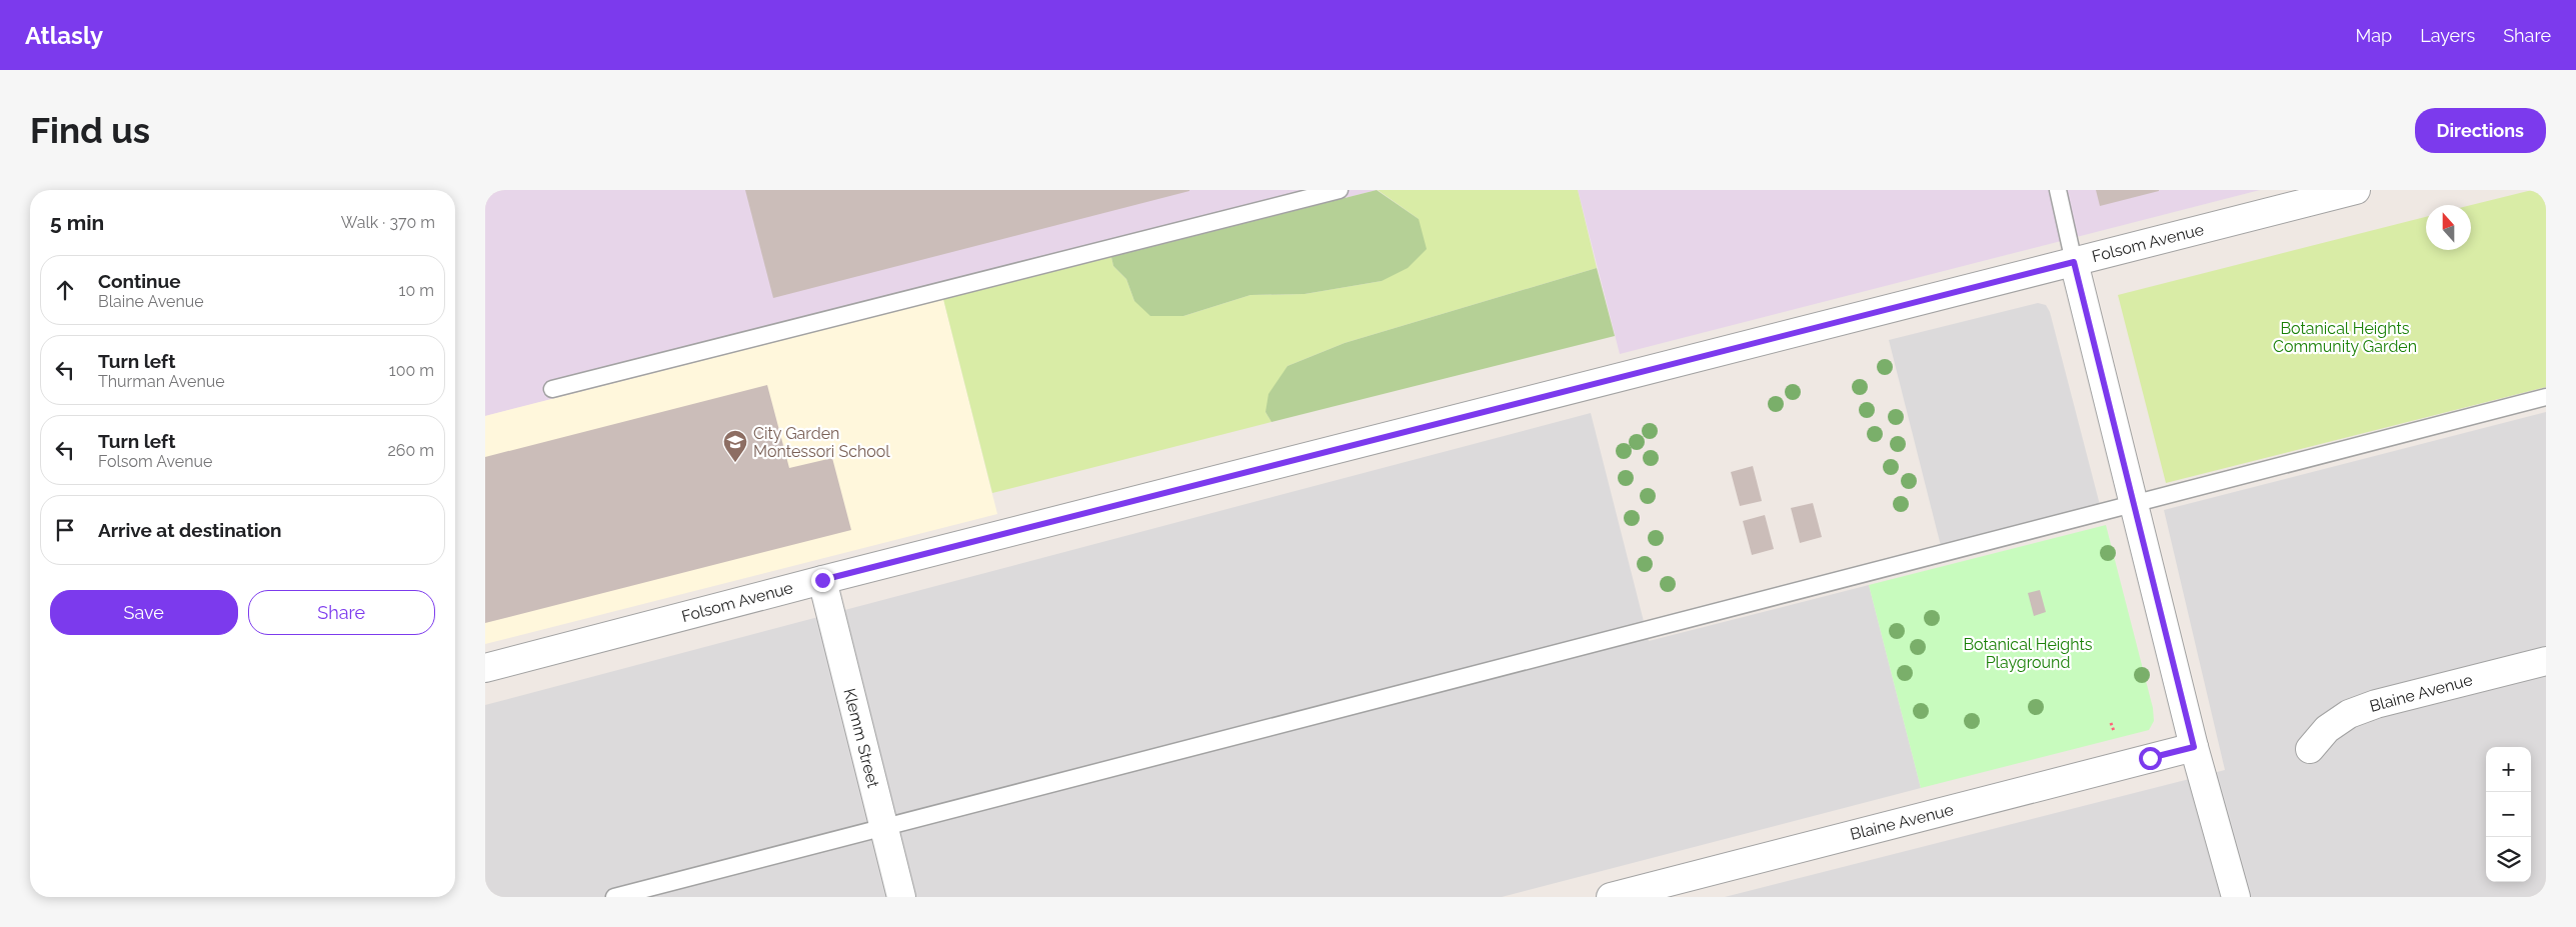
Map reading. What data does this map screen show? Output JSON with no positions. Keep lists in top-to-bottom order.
{
  "streets": {
    "street": ["Folsom Avenue", "Blaine Avenue", "Klemm Street"]
  },
  "crossings": [
    ["Folsom Avenue", "Klemm Street"]
  ],
  "parks": ["Botanical Heights Community Garden", "Botanical Heights Playground"],
  "places": {
    "school or university": ["City Garden Montessori School"]
  },
  "north": "top",
  "page": {
    "header": "Atlasly",
    "nav": ["Map", "Layers", "Share"],
    "buttons": [
      "Directions",
      ["Save", "Share"]
    ],
    "title": "Find us",
    "heading": ["5 min", "Walk · 370 m"],
    "list": [
      ["Continue", "Blaine Avenue", "10 m"],
      ["Turn left", "Thurman Avenue", "100 m"],
      ["Turn left", "Folsom Avenue", "260 m"],
      "Arrive at destination"
    ],
    "map_buttons": ["+", "−"]
  }
}
